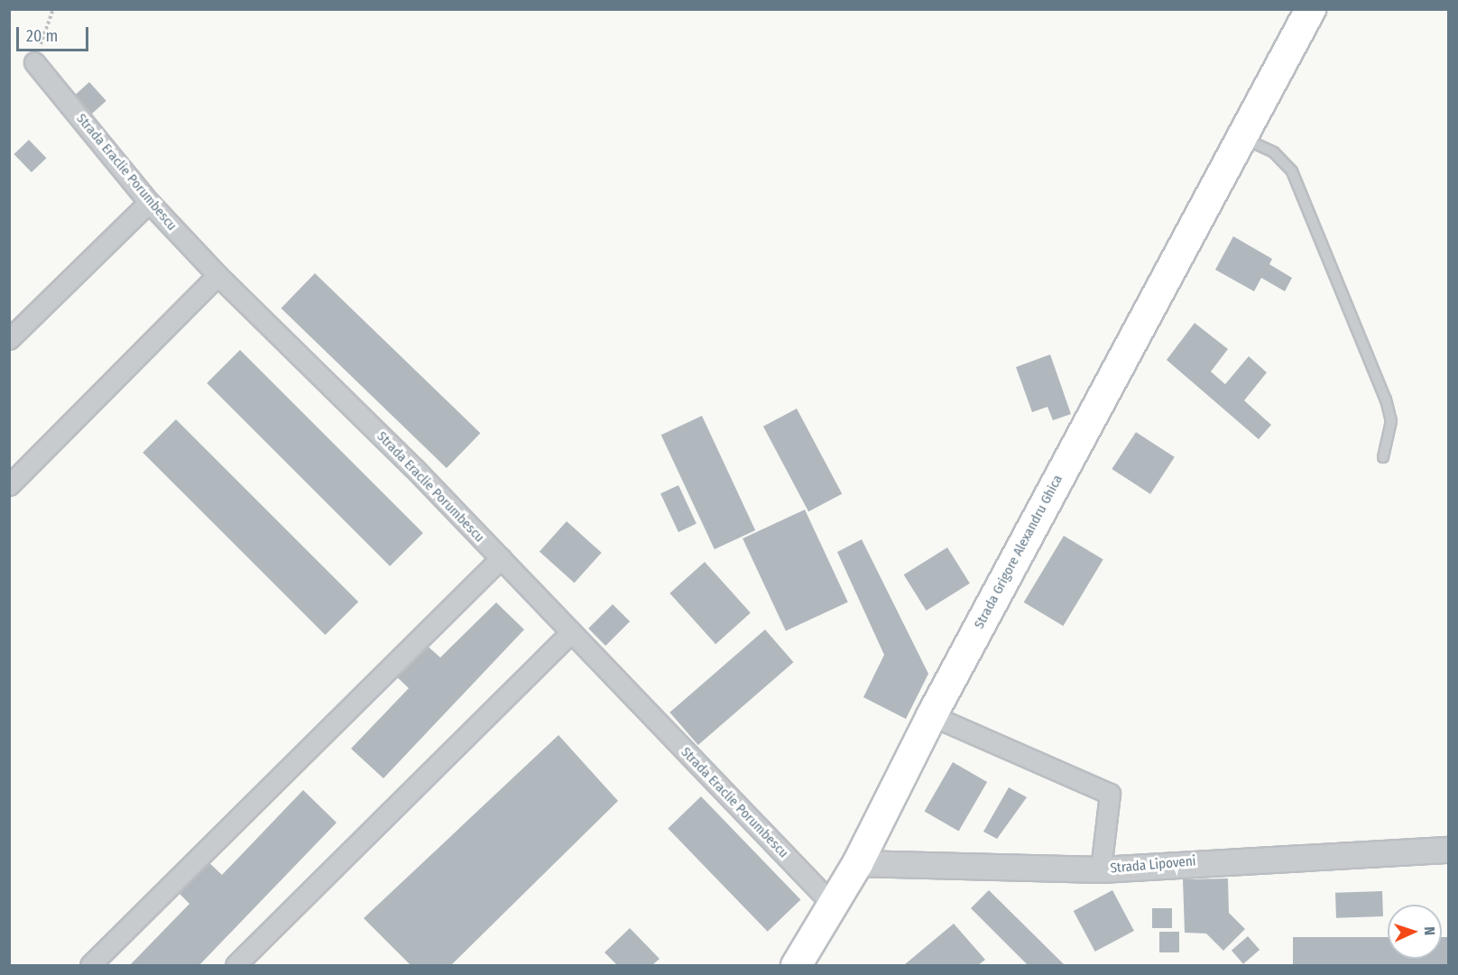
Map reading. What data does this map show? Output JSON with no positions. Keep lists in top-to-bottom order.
{
  "streets": {
    "main road": ["Strada Grigore Alexandru Ghica"],
    "street": ["Strada Eraclie Porumbescu", "Strada Lipoveni"]
  },
  "crossings": [
    ["Strada Eraclie Porumbescu", "Strada Grigore Alexandru Ghica"],
    ["Strada Grigore Alexandru Ghica", "Strada Lipoveni"]
  ],
  "scale_bar": "20 m",
  "north": "right"
}
